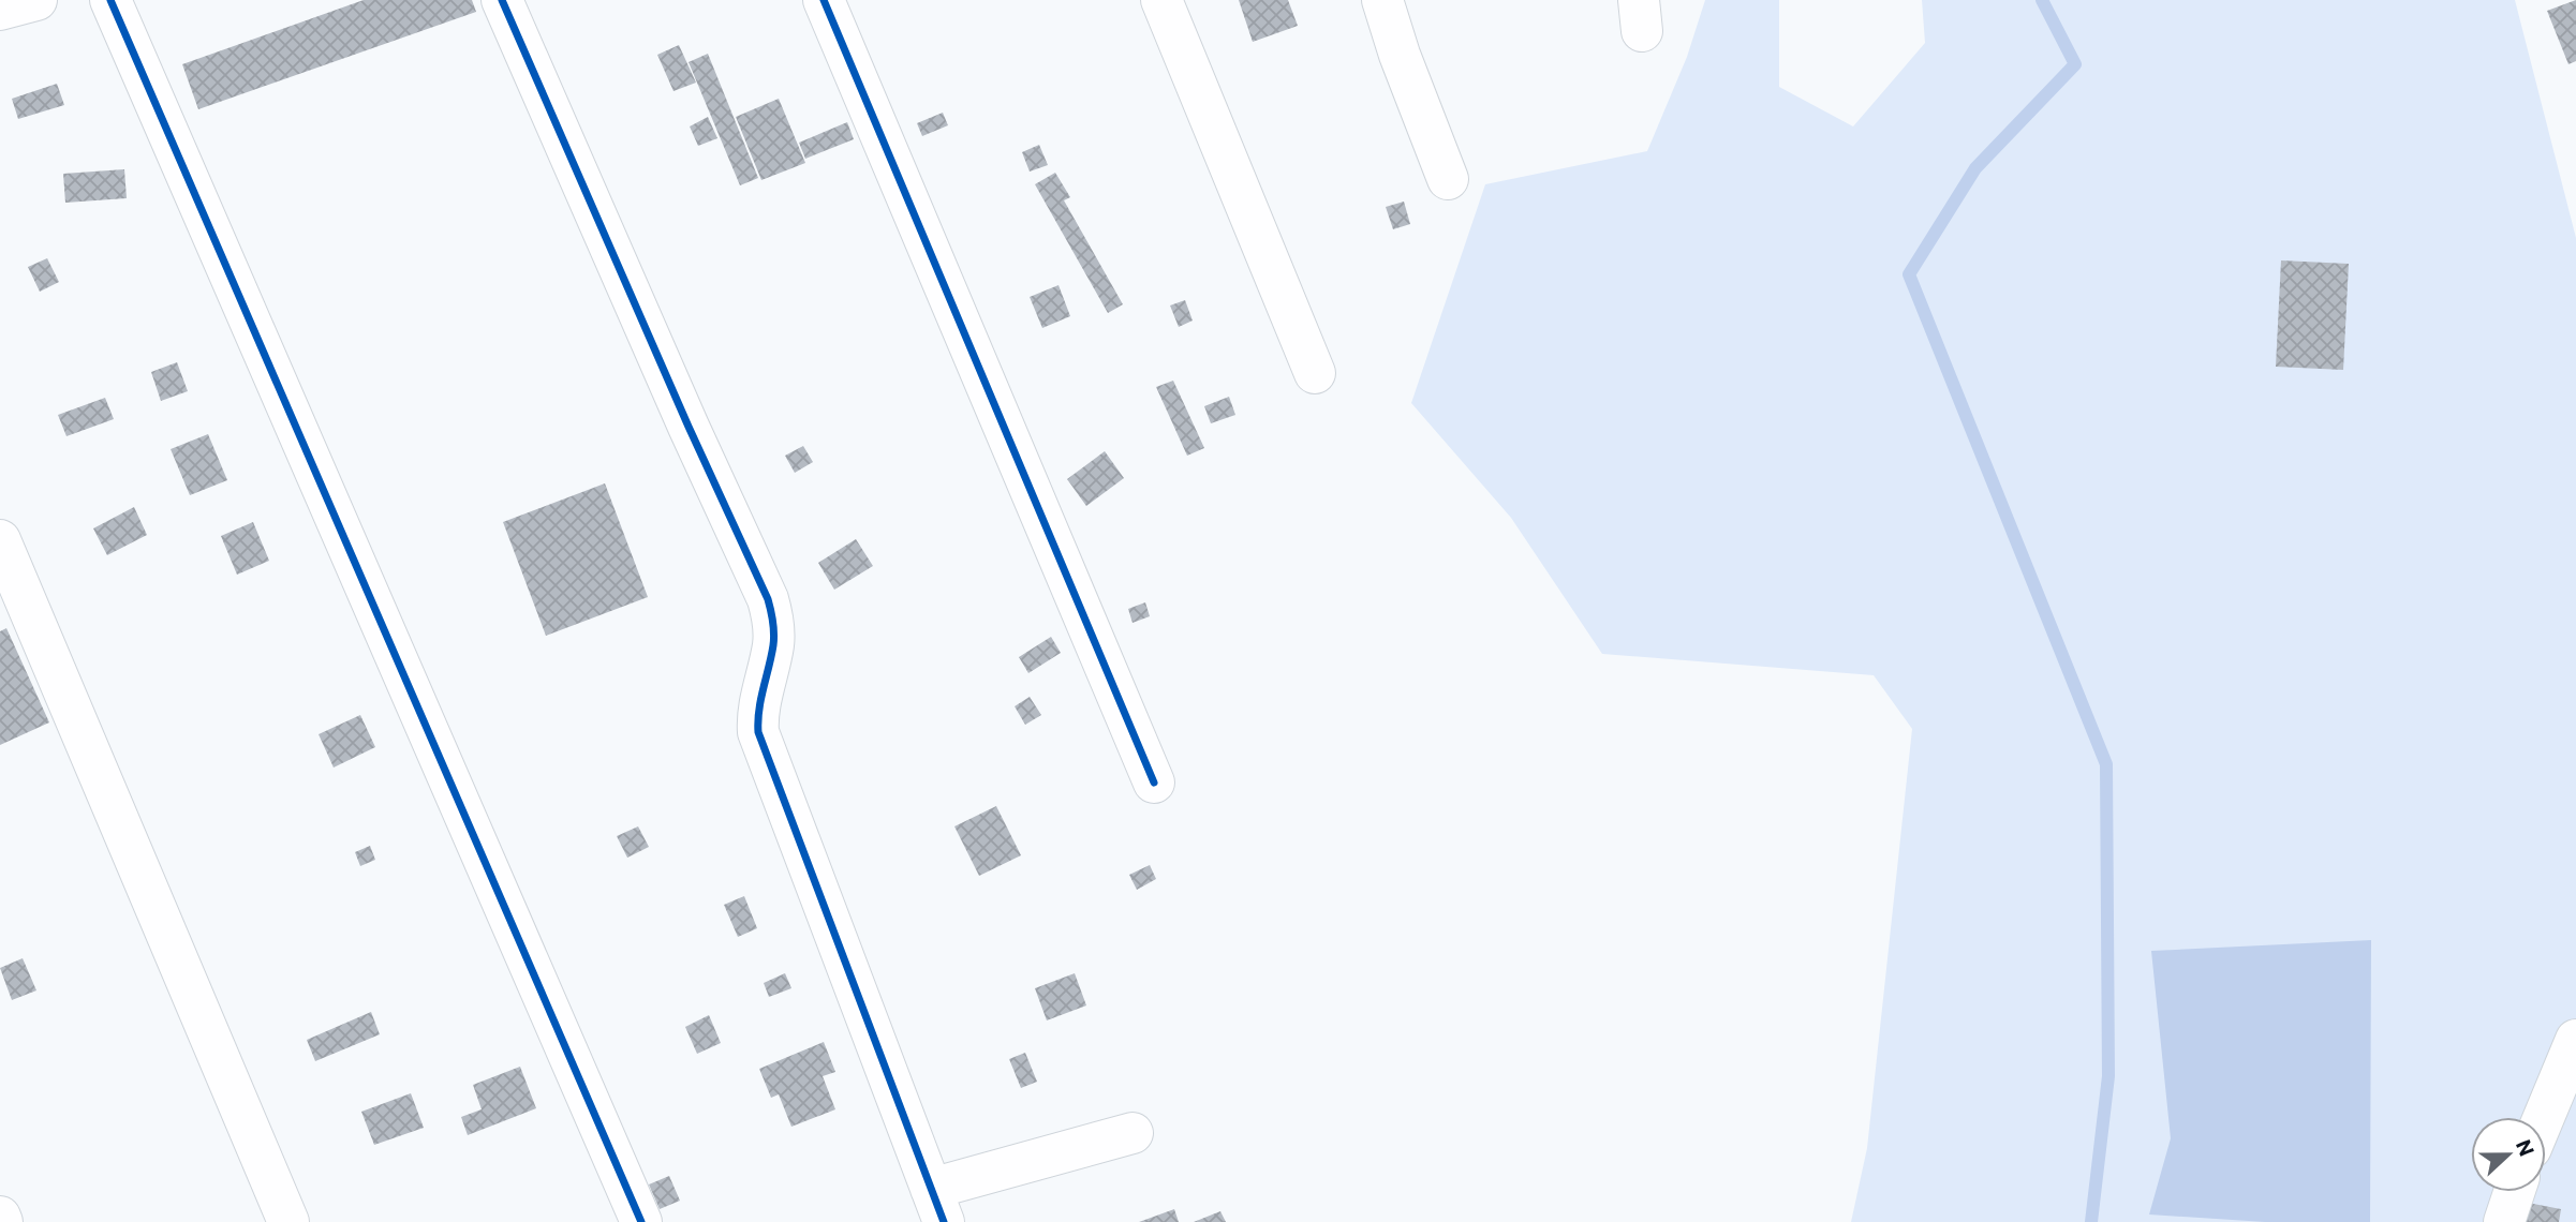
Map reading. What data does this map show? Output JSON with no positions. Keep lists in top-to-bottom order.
{
  "north": "right"
}
